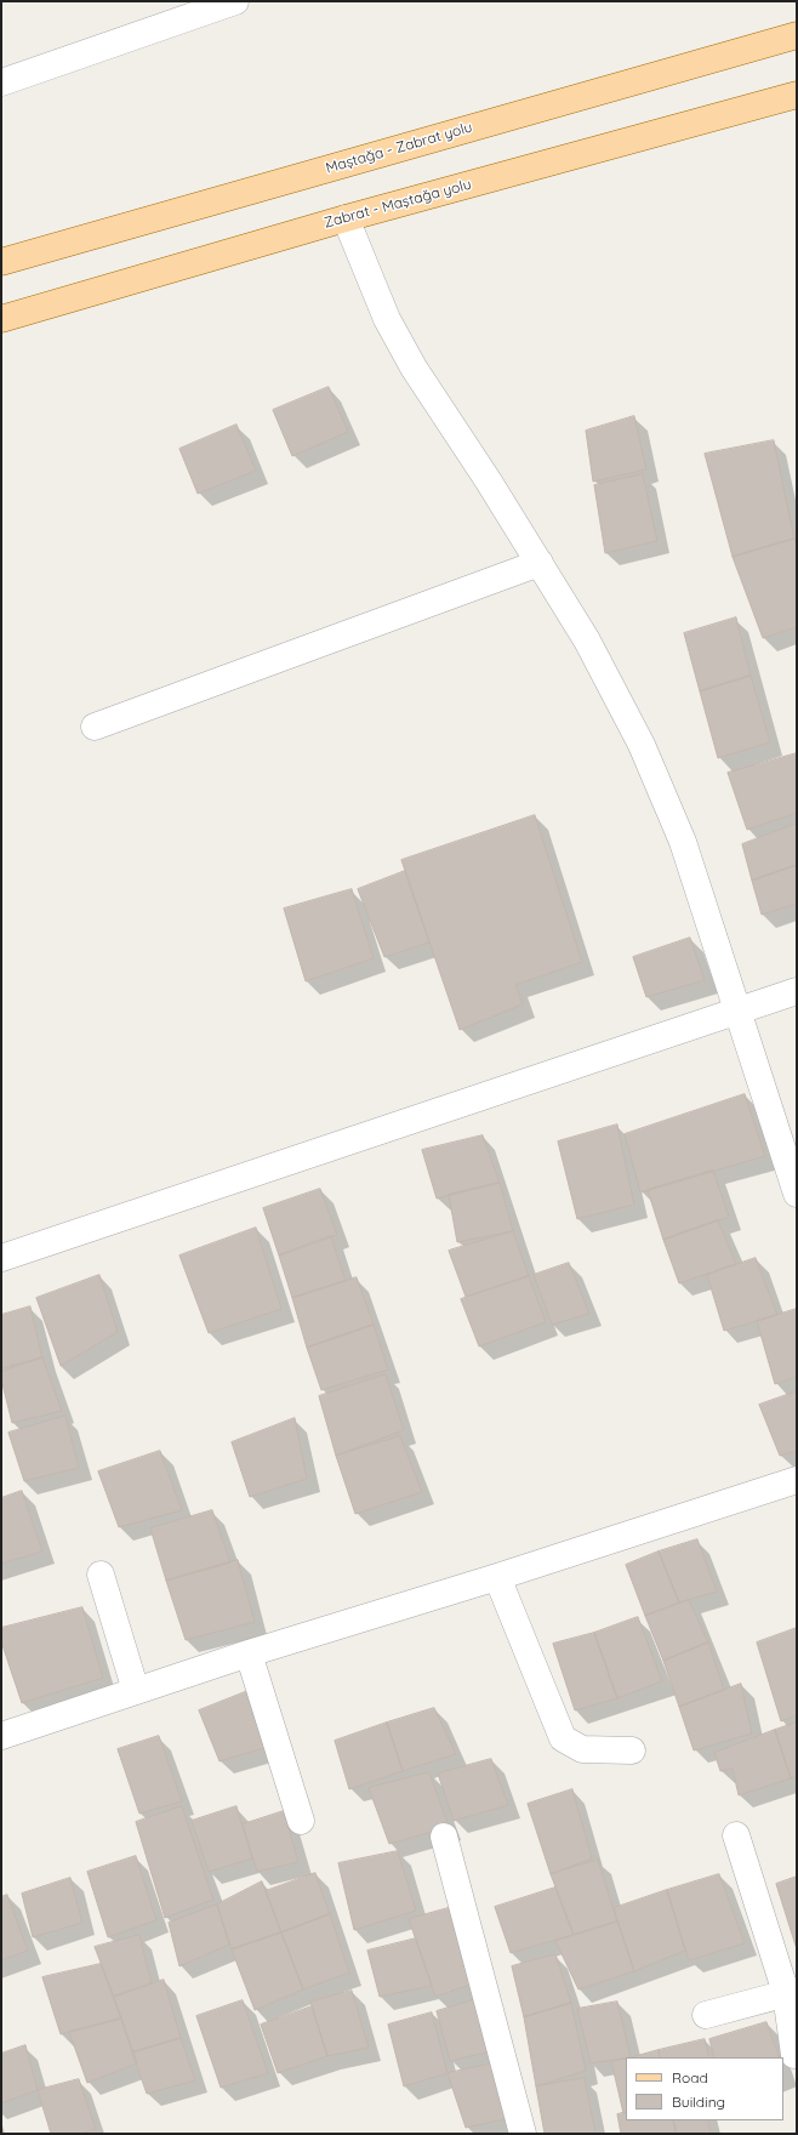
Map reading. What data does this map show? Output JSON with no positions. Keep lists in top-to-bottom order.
{
  "streets": {
    "main road": ["Maştağa - Zabrat yolu", "Zabrat - Maştağa yolu"]
  },
  "legend": ["Road", "Building"]
}
